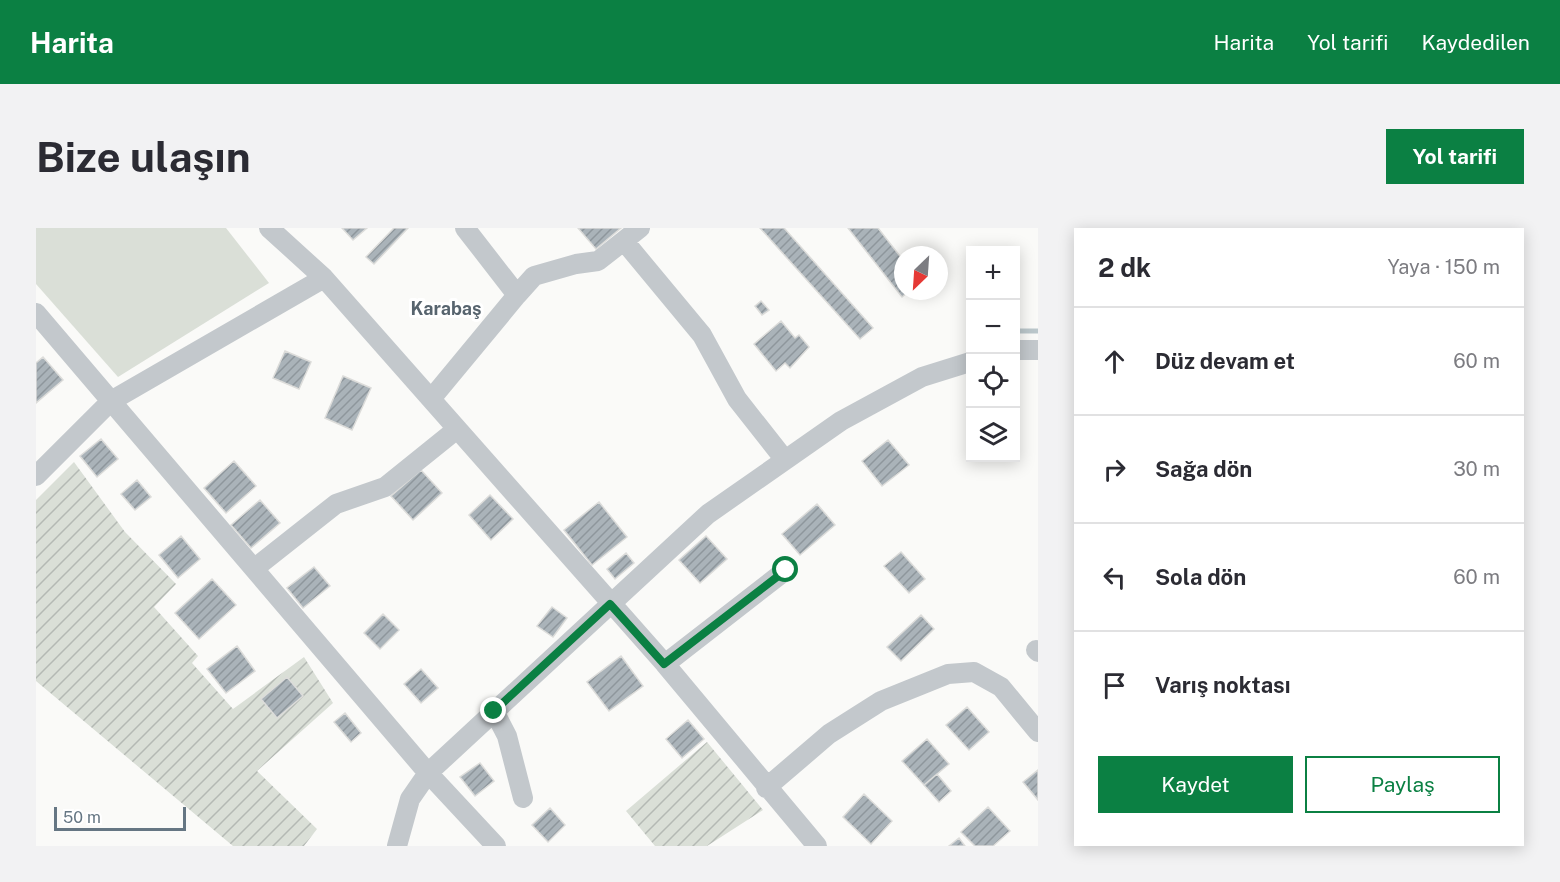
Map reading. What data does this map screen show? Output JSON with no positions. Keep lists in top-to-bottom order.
{
  "districts": ["Karabaş"],
  "scale_bar": "50 m",
  "north": "bottom left",
  "page": {
    "header": "Harita",
    "nav": ["Harita", "Yol tarifi", "Kaydedilen"],
    "buttons": [
      "Yol tarifi",
      ["Kaydet", "Paylaş"]
    ],
    "title": "Bize ulaşın",
    "heading": ["2 dk", "Yaya · 150 m"],
    "map_buttons": ["+", "−"],
    "list": [
      ["Düz devam et", "60 m"],
      ["Sağa dön", "30 m"],
      ["Sola dön", "60 m"],
      "Varış noktası"
    ],
    "scale": "50 m"
  }
}
